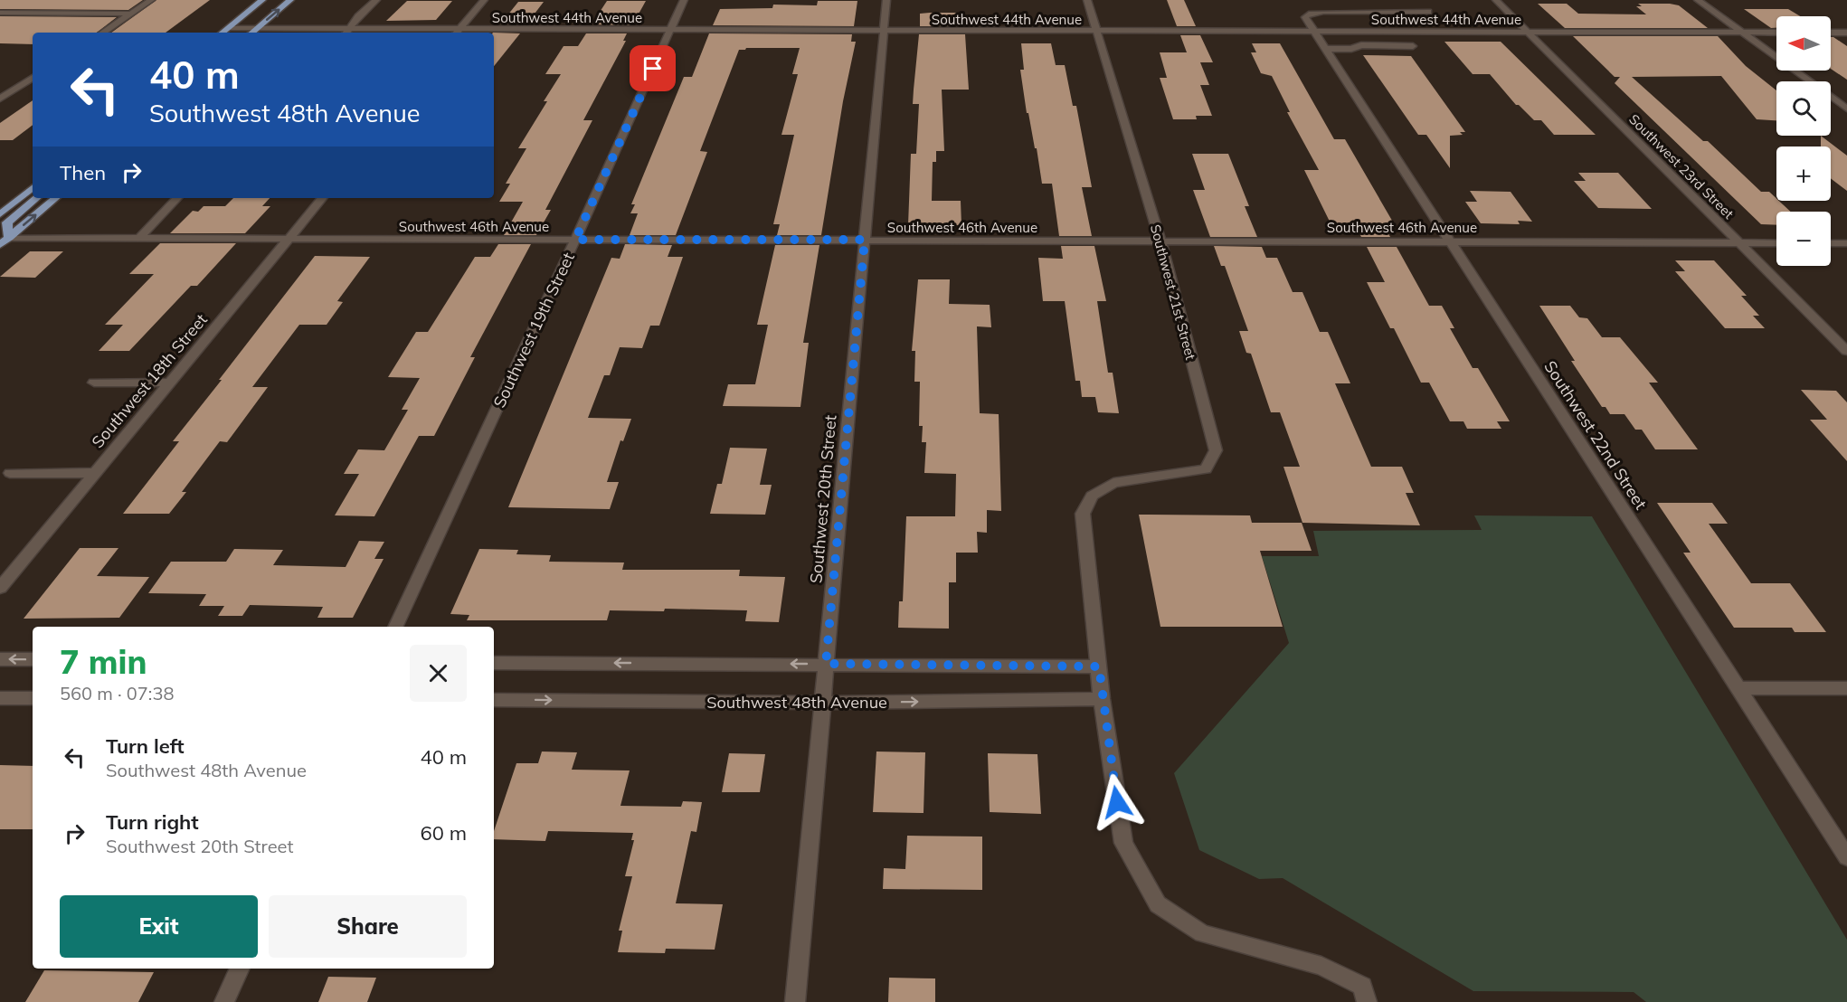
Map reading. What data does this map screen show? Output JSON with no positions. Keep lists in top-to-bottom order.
{
  "streets": {
    "street": [
      "Southwest 44th Avenue",
      "Southwest 23rd Street",
      "Southwest 46th Avenue",
      "Southwest 21st Street",
      "Southwest 19th Street",
      "Southwest 18th Street",
      "Southwest 22nd Street",
      "Southwest 20th Street",
      "Southwest 48th Avenue"
    ]
  },
  "crossings": [
    ["Southwest 44th Avenue", "Southwest 23rd Street"],
    ["Southwest 44th Avenue", "Southwest 21st Street"],
    ["Southwest 44th Avenue", "Southwest 19th Street"],
    ["Southwest 44th Avenue", "Southwest 22nd Street"],
    ["Southwest 44th Avenue", "Southwest 20th Street"],
    ["Southwest 23rd Street", "Southwest 46th Avenue"],
    ["Southwest 46th Avenue", "Southwest 21st Street"],
    ["Southwest 46th Avenue", "Southwest 19th Street"],
    ["Southwest 46th Avenue", "Southwest 18th Street"],
    ["Southwest 46th Avenue", "Southwest 22nd Street"],
    ["Southwest 46th Avenue", "Southwest 20th Street"],
    ["Southwest 20th Street", "Southwest 48th Avenue"]
  ],
  "north": "left",
  "page": {
    "map_buttons": ["+", "−"],
    "turn": ["40 m", "Southwest 48th Avenue"],
    "then": "Then",
    "heading": ["7 min", "560 m · 07:38"],
    "list": [
      {
        "name": "Turn left",
        "note": "Southwest 48th Avenue",
        "value": "40 m"
      },
      {
        "name": "Turn right",
        "note": "Southwest 20th Street",
        "value": "60 m"
      }
    ],
    "buttons": ["Exit", "Share"]
  }
}
